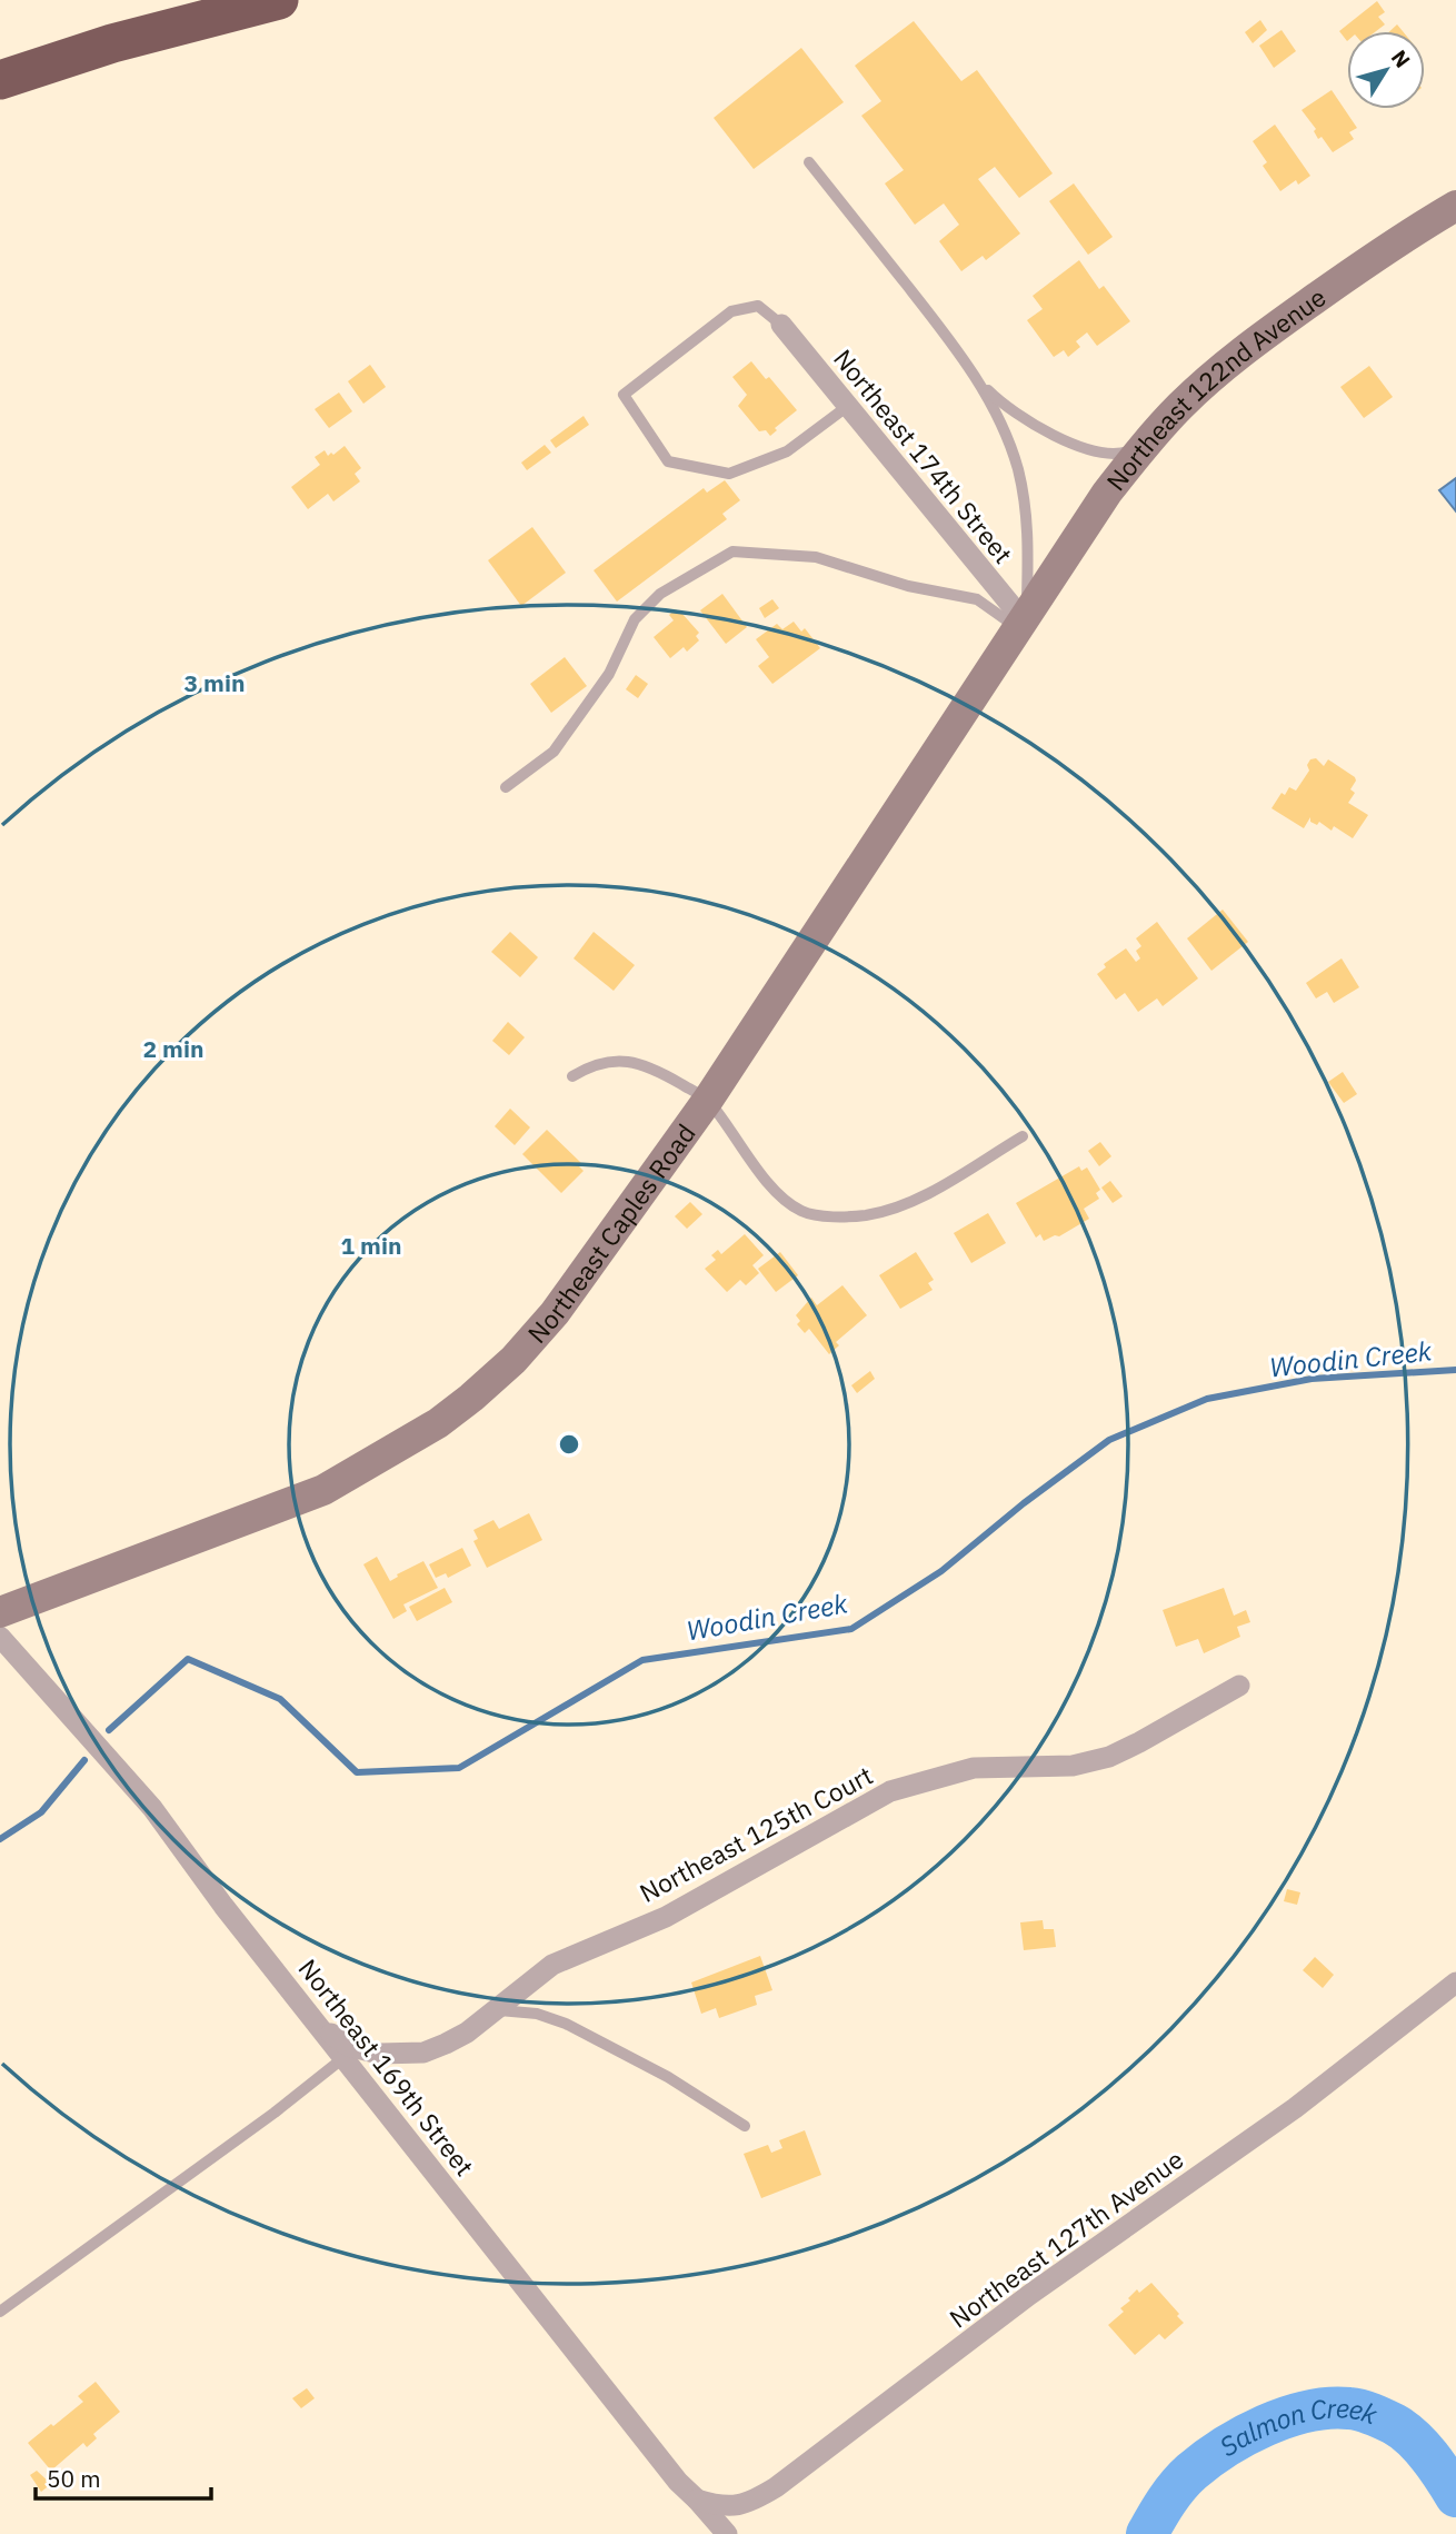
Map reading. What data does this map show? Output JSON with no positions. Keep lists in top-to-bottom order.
{
  "streets": {
    "main road": ["Northeast 122nd Avenue", "Northeast Caples Road"],
    "street": [
      "Northeast 174th Street",
      "Northeast 125th Court",
      "Northeast 169th Street",
      "Northeast 127th Avenue"
    ]
  },
  "crossings": [
    ["Northeast 122nd Avenue", "Northeast 174th Street"],
    ["Northeast 122nd Avenue", "Northeast Caples Road"],
    ["Northeast 174th Street", "Northeast Caples Road"],
    ["Northeast 125th Court", "Northeast 169th Street"],
    ["Northeast 169th Street", "Northeast 127th Avenue"]
  ],
  "water": ["Woodin Creek", "Salmon Creek"],
  "scale_bar": "50 m",
  "north": "top right",
  "rings": ["3 min", "2 min", "1 min"]
}
